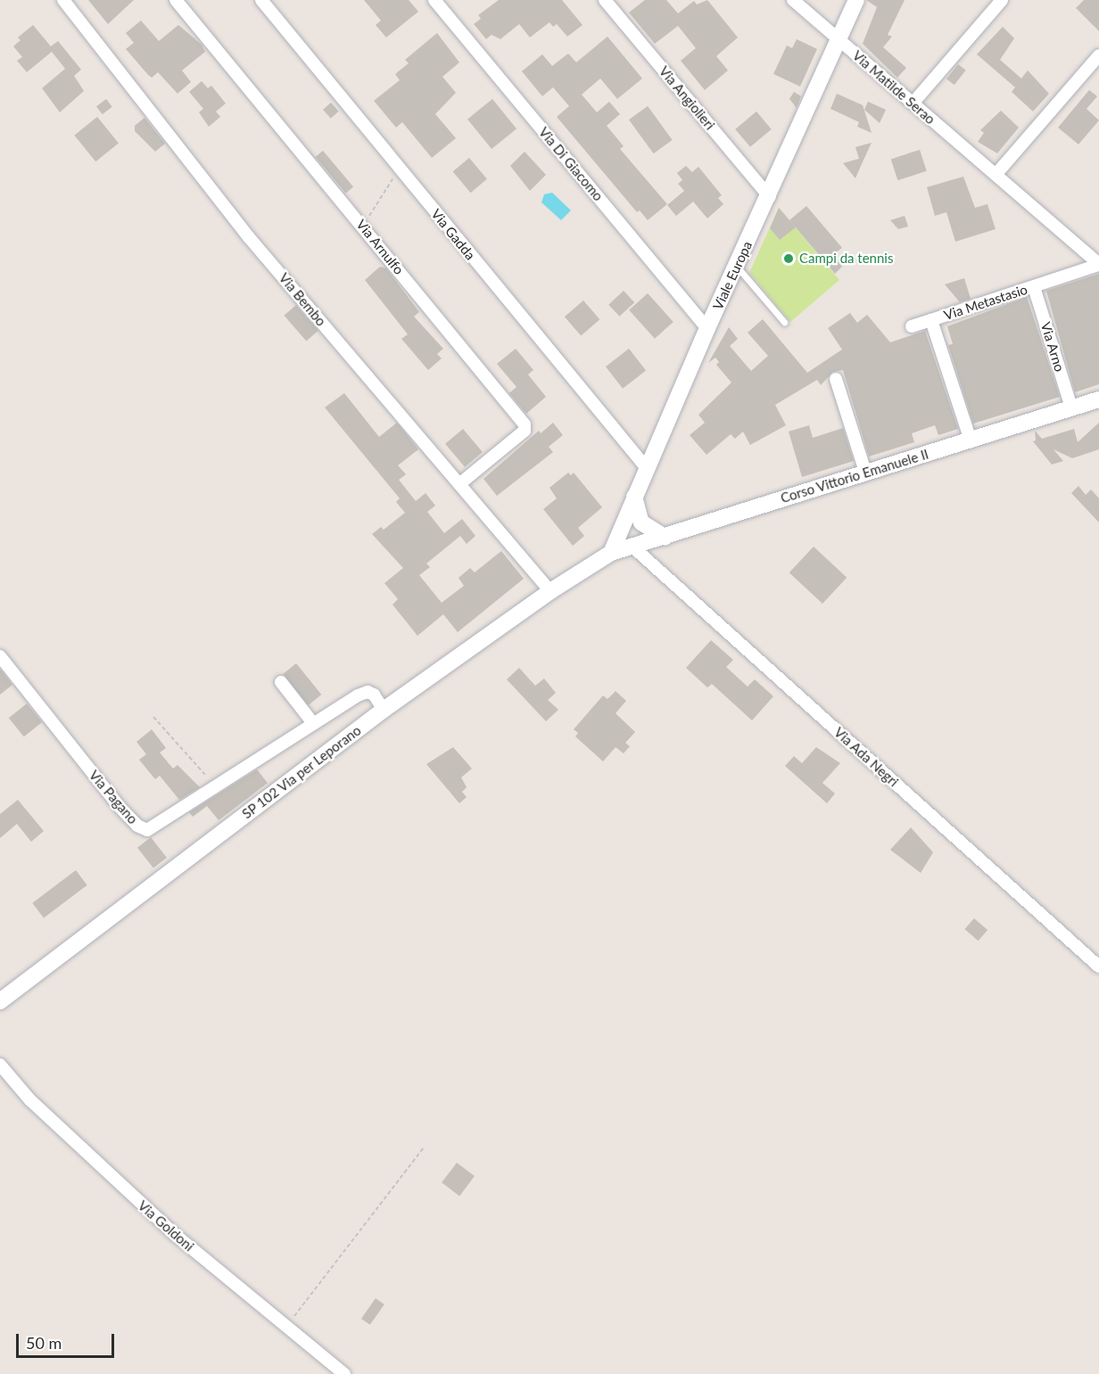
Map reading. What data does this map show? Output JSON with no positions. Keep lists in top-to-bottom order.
{
  "streets": {
    "street": [
      "Via Matilde Serao",
      "Via Angiolieri",
      "Via Di Giacomo",
      "Via Gadda",
      "Via Arnulfo",
      "Viale Europa",
      "Via Bembo",
      "Via Metastasio",
      "Via Arno",
      "Corso Vittorio Emanuele II",
      "Via Ada Negri",
      "SP 102 Via per Leporano",
      "Via Pagano",
      "Via Goldoni"
    ]
  },
  "crossings": [
    ["Via Matilde Serao", "Viale Europa"],
    ["Via Matilde Serao", "Via Metastasio"],
    ["Via Angiolieri", "Viale Europa"],
    ["Via Di Giacomo", "Viale Europa"],
    ["Via Gadda", "Viale Europa"],
    ["Via Arnulfo", "Via Bembo"],
    ["Viale Europa", "Corso Vittorio Emanuele II"],
    ["Viale Europa", "SP 102 Via per Leporano"],
    ["Via Bembo", "SP 102 Via per Leporano"],
    ["Via Metastasio", "Via Arno"],
    ["Via Metastasio", "Corso Vittorio Emanuele II"],
    ["Via Arno", "Corso Vittorio Emanuele II"],
    ["Corso Vittorio Emanuele II", "Via Ada Negri"],
    ["Corso Vittorio Emanuele II", "SP 102 Via per Leporano"],
    ["SP 102 Via per Leporano", "Via Pagano"]
  ],
  "places": ["Campi da tennis"],
  "scale_bar": "50 m"
}
